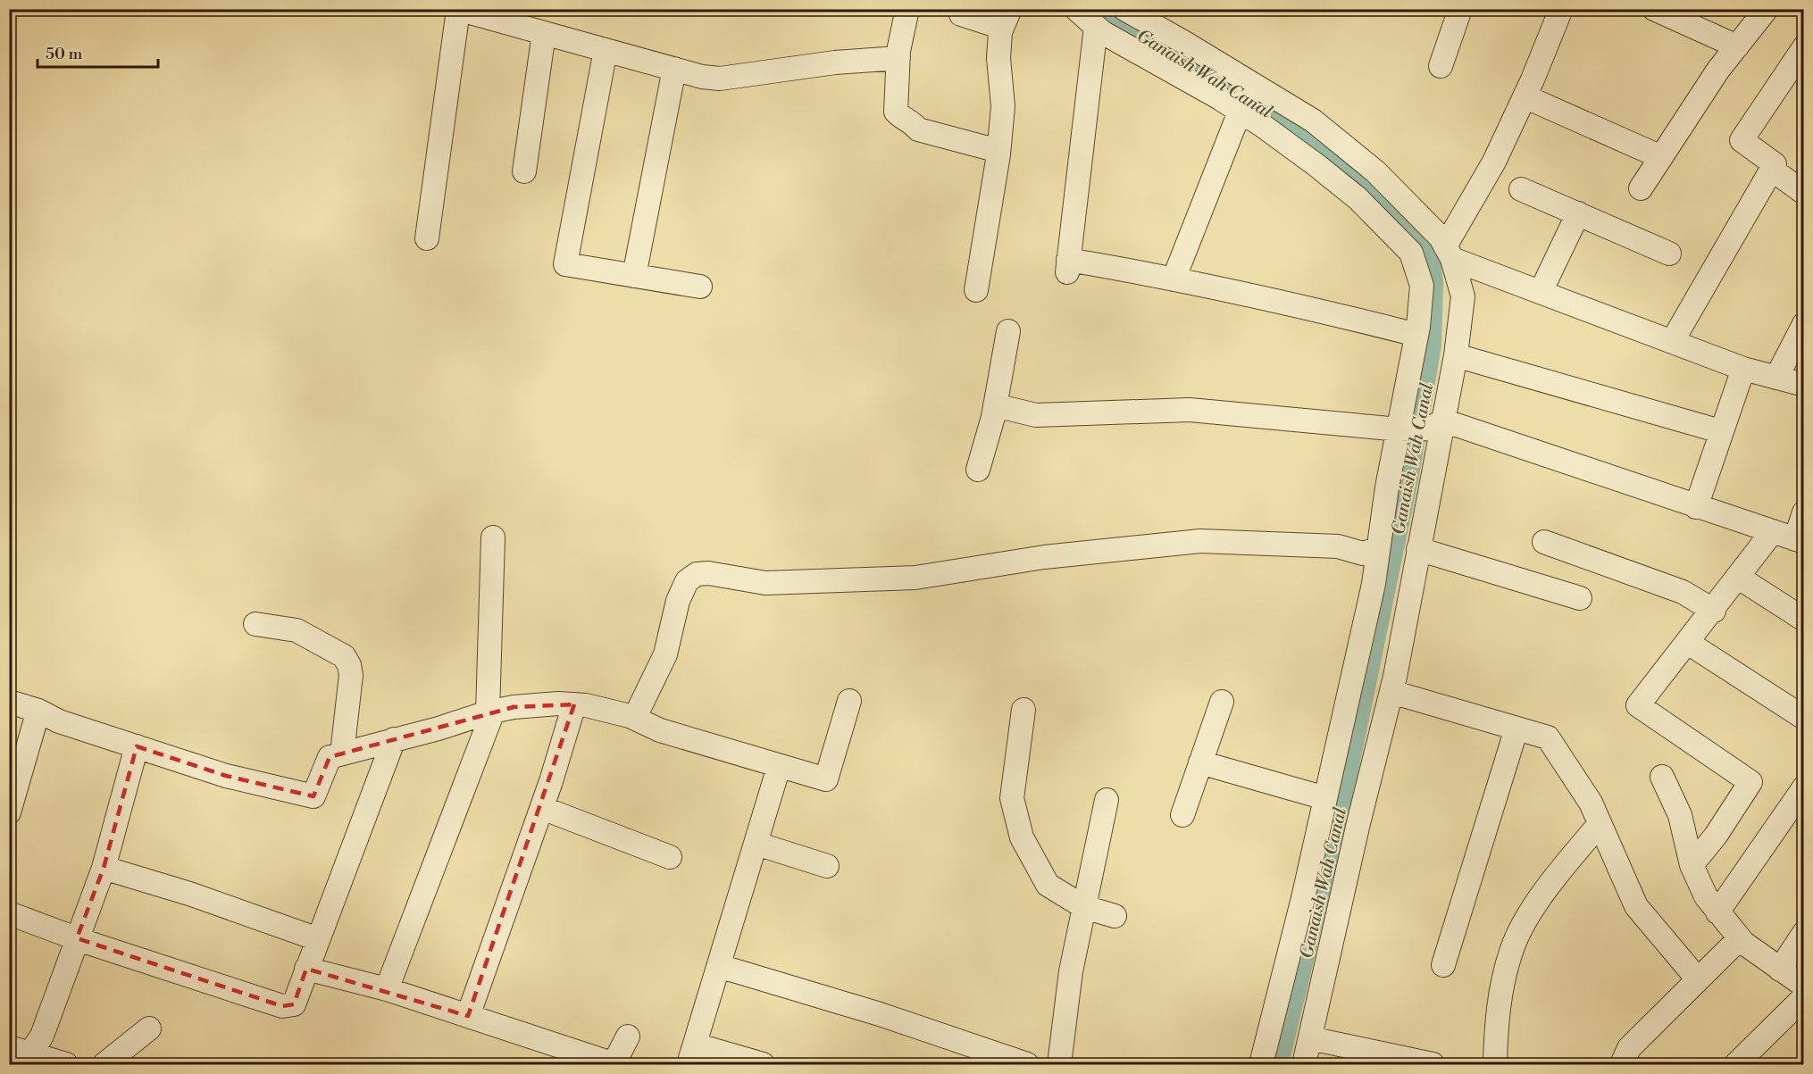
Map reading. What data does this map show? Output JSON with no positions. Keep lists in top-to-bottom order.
{
  "water": ["Ganaish Wah Canal"],
  "scale_bar": "50 m"
}
